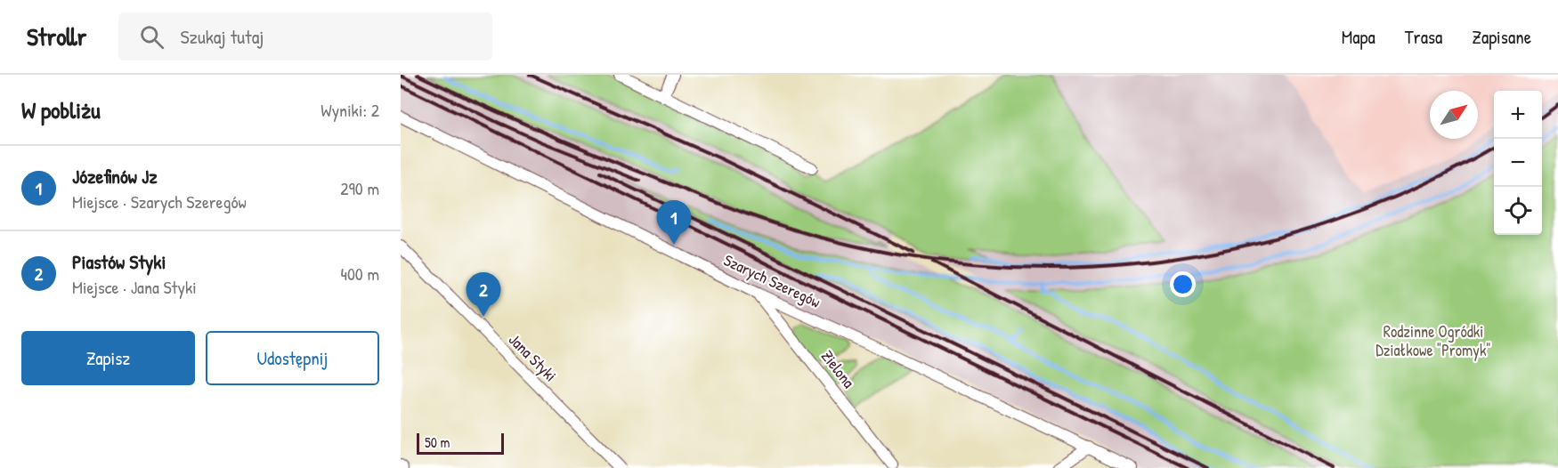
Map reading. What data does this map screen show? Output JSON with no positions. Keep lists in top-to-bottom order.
{
  "streets": {
    "street": ["Szarych Szeregów", "Jana Styki", "Zielona"]
  },
  "crossings": [
    ["Szarych Szeregów", "Zielona"]
  ],
  "parks": ["Rodzinne Ogródki Działkowe \"Promyk\""],
  "scale_bar": "50 m",
  "north": "top right",
  "page": {
    "header": "Strollr",
    "search": "Szukaj tutaj",
    "nav": ["Mapa", "Trasa", "Zapisane"],
    "heading": ["W pobliżu", "Wyniki: 2"],
    "map_buttons": ["+", "−"],
    "list": [
      {
        "mark": "1",
        "name": "Józefinów Jz",
        "note": "Miejsce · Szarych Szeregów",
        "value": "290 m"
      },
      {
        "mark": "2",
        "name": "Piastów Styki",
        "note": "Miejsce · Jana Styki",
        "value": "400 m"
      }
    ],
    "pins": ["1", "2"],
    "buttons": ["Zapisz", "Udostępnij"],
    "scale": "50 m"
  }
}
